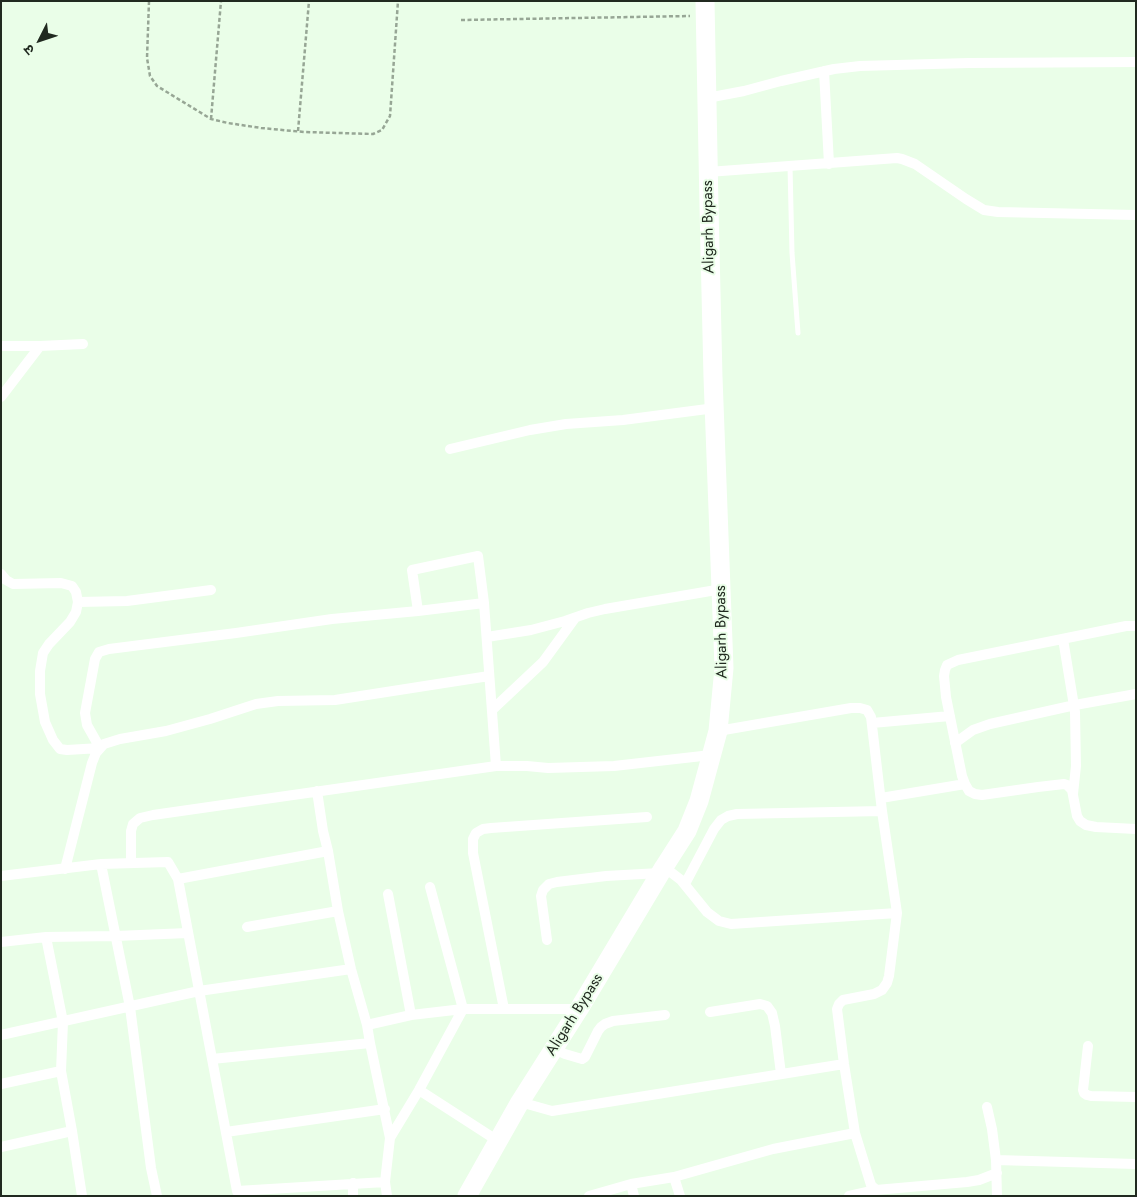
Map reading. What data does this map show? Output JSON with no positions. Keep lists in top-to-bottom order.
{
  "streets": {
    "highway": ["Aligarh Bypass"]
  },
  "north": "bottom left"
}
